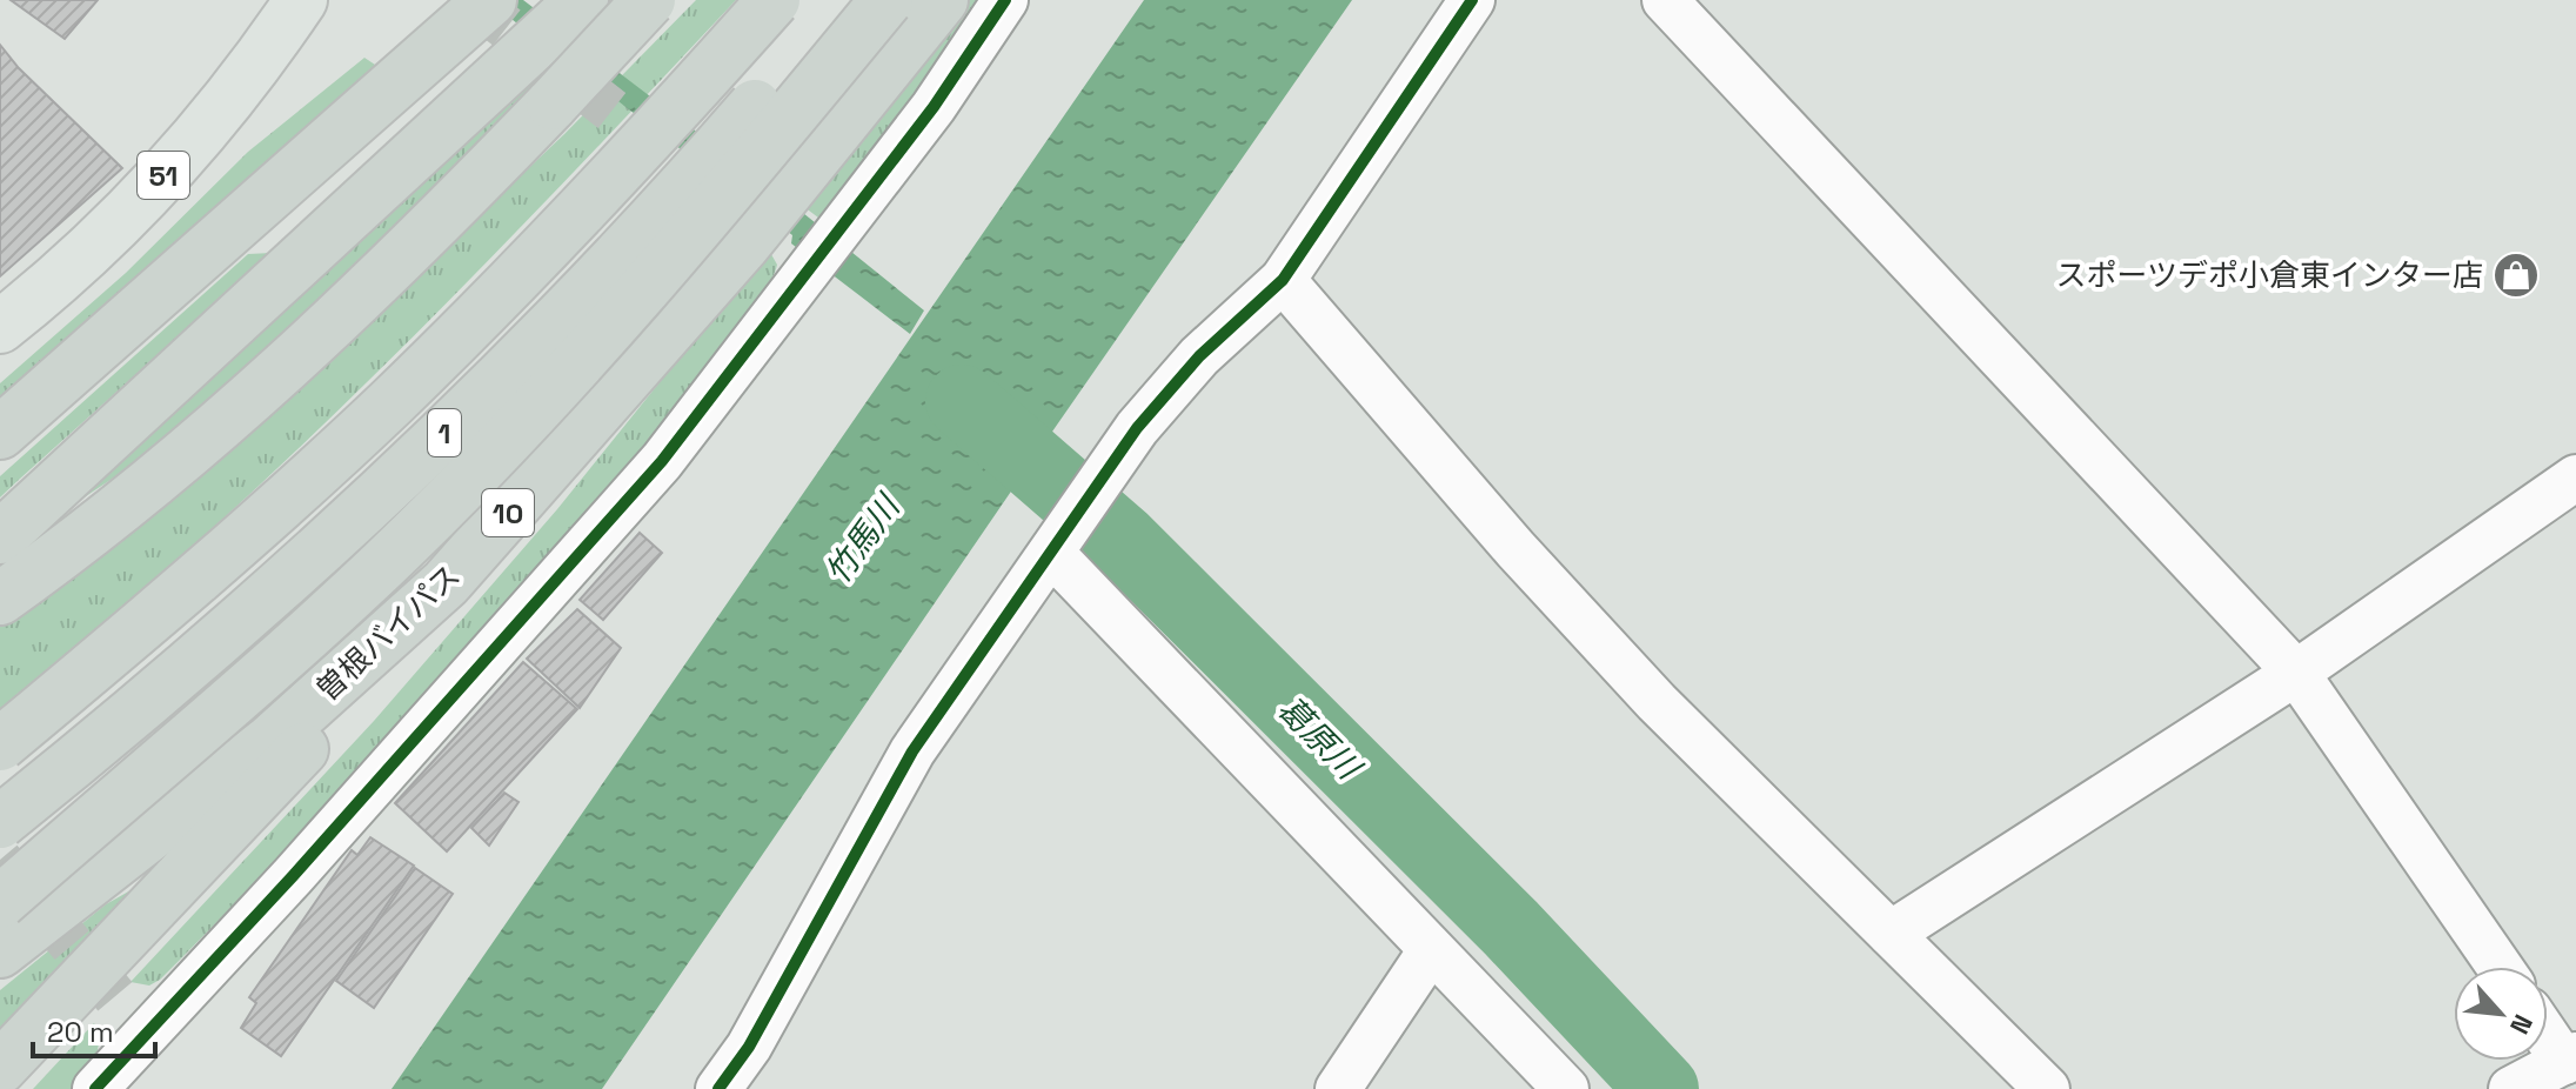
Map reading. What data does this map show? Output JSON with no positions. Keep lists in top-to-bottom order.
{
  "streets": {
    "highway": ["1", "10", "曽根バイパス"],
    "main road": ["51"]
  },
  "water": ["竹馬川", "葛原川"],
  "places": {
    "shop": ["スポーツデポ小倉東インター店"]
  },
  "scale_bar": "20 m",
  "north": "bottom right"
}
